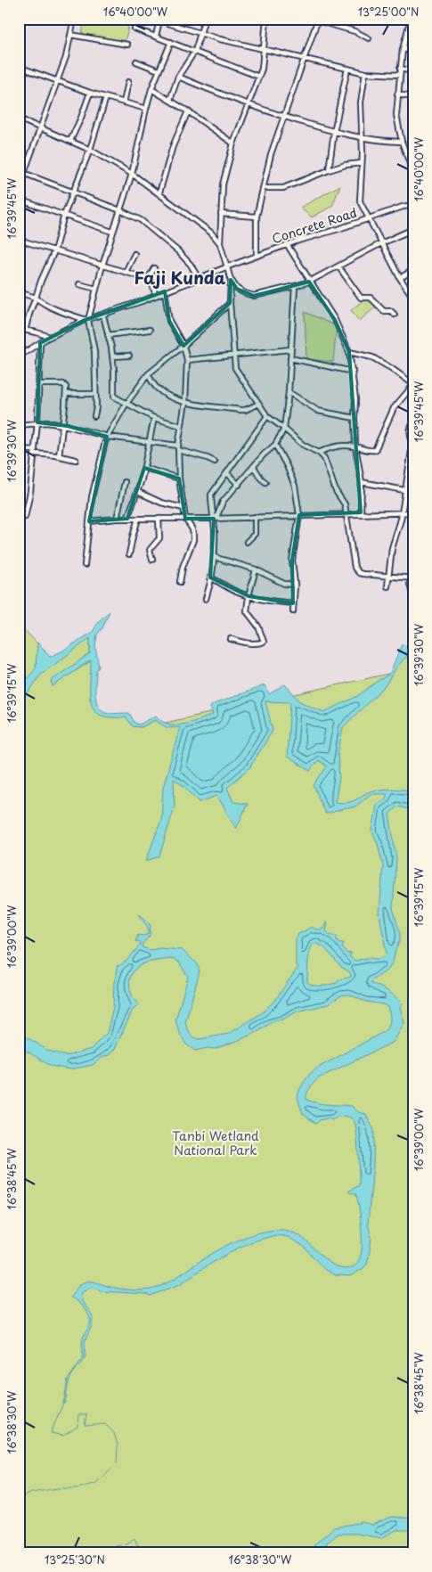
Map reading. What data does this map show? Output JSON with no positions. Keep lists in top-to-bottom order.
{
  "streets": {
    "street": ["Concrete Road"]
  },
  "districts": ["Faji Kunda"],
  "parks": ["Tanbi Wetland National Park"],
  "coordinates": [
    "16°40'00\"W",
    "13°25'00\"N",
    "16°39'45\"W",
    "16°39'30\"W",
    "16°39'15\"W",
    "16°39'00\"W",
    "16°38'45\"W",
    "16°38'30\"W",
    "13°25'30\"N"
  ]
}
